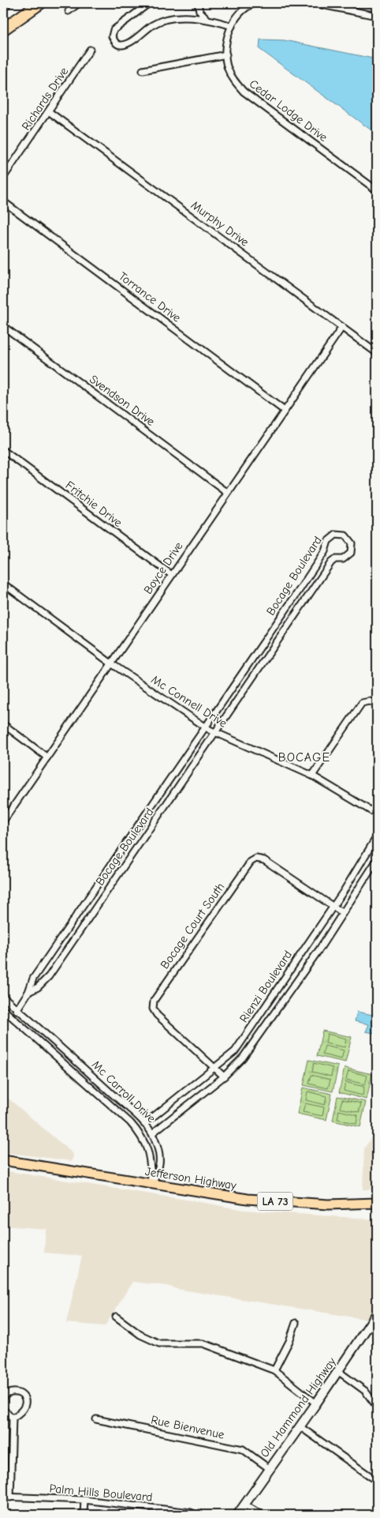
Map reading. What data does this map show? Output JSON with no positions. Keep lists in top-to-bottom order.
{
  "streets": {
    "main road": ["Jefferson Highway", "LA 73", "Old Hammond Highway"],
    "street": [
      "Richards Drive",
      "Cedar Lodge Drive",
      "Murphy Drive",
      "Torrance Drive",
      "Svendson Drive",
      "Fritchie Drive",
      "Boyce Drive",
      "Bocage Boulevard",
      "Mc Connell Drive",
      "Bocage Court South",
      "Rienzi Boulevard",
      "Mc Carroll Drive",
      "Rue Bienvenue",
      "Palm Hills Boulevard"
    ]
  },
  "crossings": [
    ["Richards Drive", "Murphy Drive"],
    ["Murphy Drive", "Boyce Drive"],
    ["Torrance Drive", "Boyce Drive"],
    ["Svendson Drive", "Boyce Drive"],
    ["Fritchie Drive", "Boyce Drive"],
    ["Boyce Drive", "Mc Connell Drive"],
    ["Bocage Boulevard", "Mc Connell Drive"],
    ["Bocage Boulevard", "Mc Carroll Drive"],
    ["Bocage Court South", "Rienzi Boulevard"],
    ["Rienzi Boulevard", "Mc Carroll Drive"],
    ["Mc Carroll Drive", "Jefferson Highway"],
    ["Old Hammond Highway", "Rue Bienvenue"]
  ],
  "districts": ["BOCAGE"]
}
